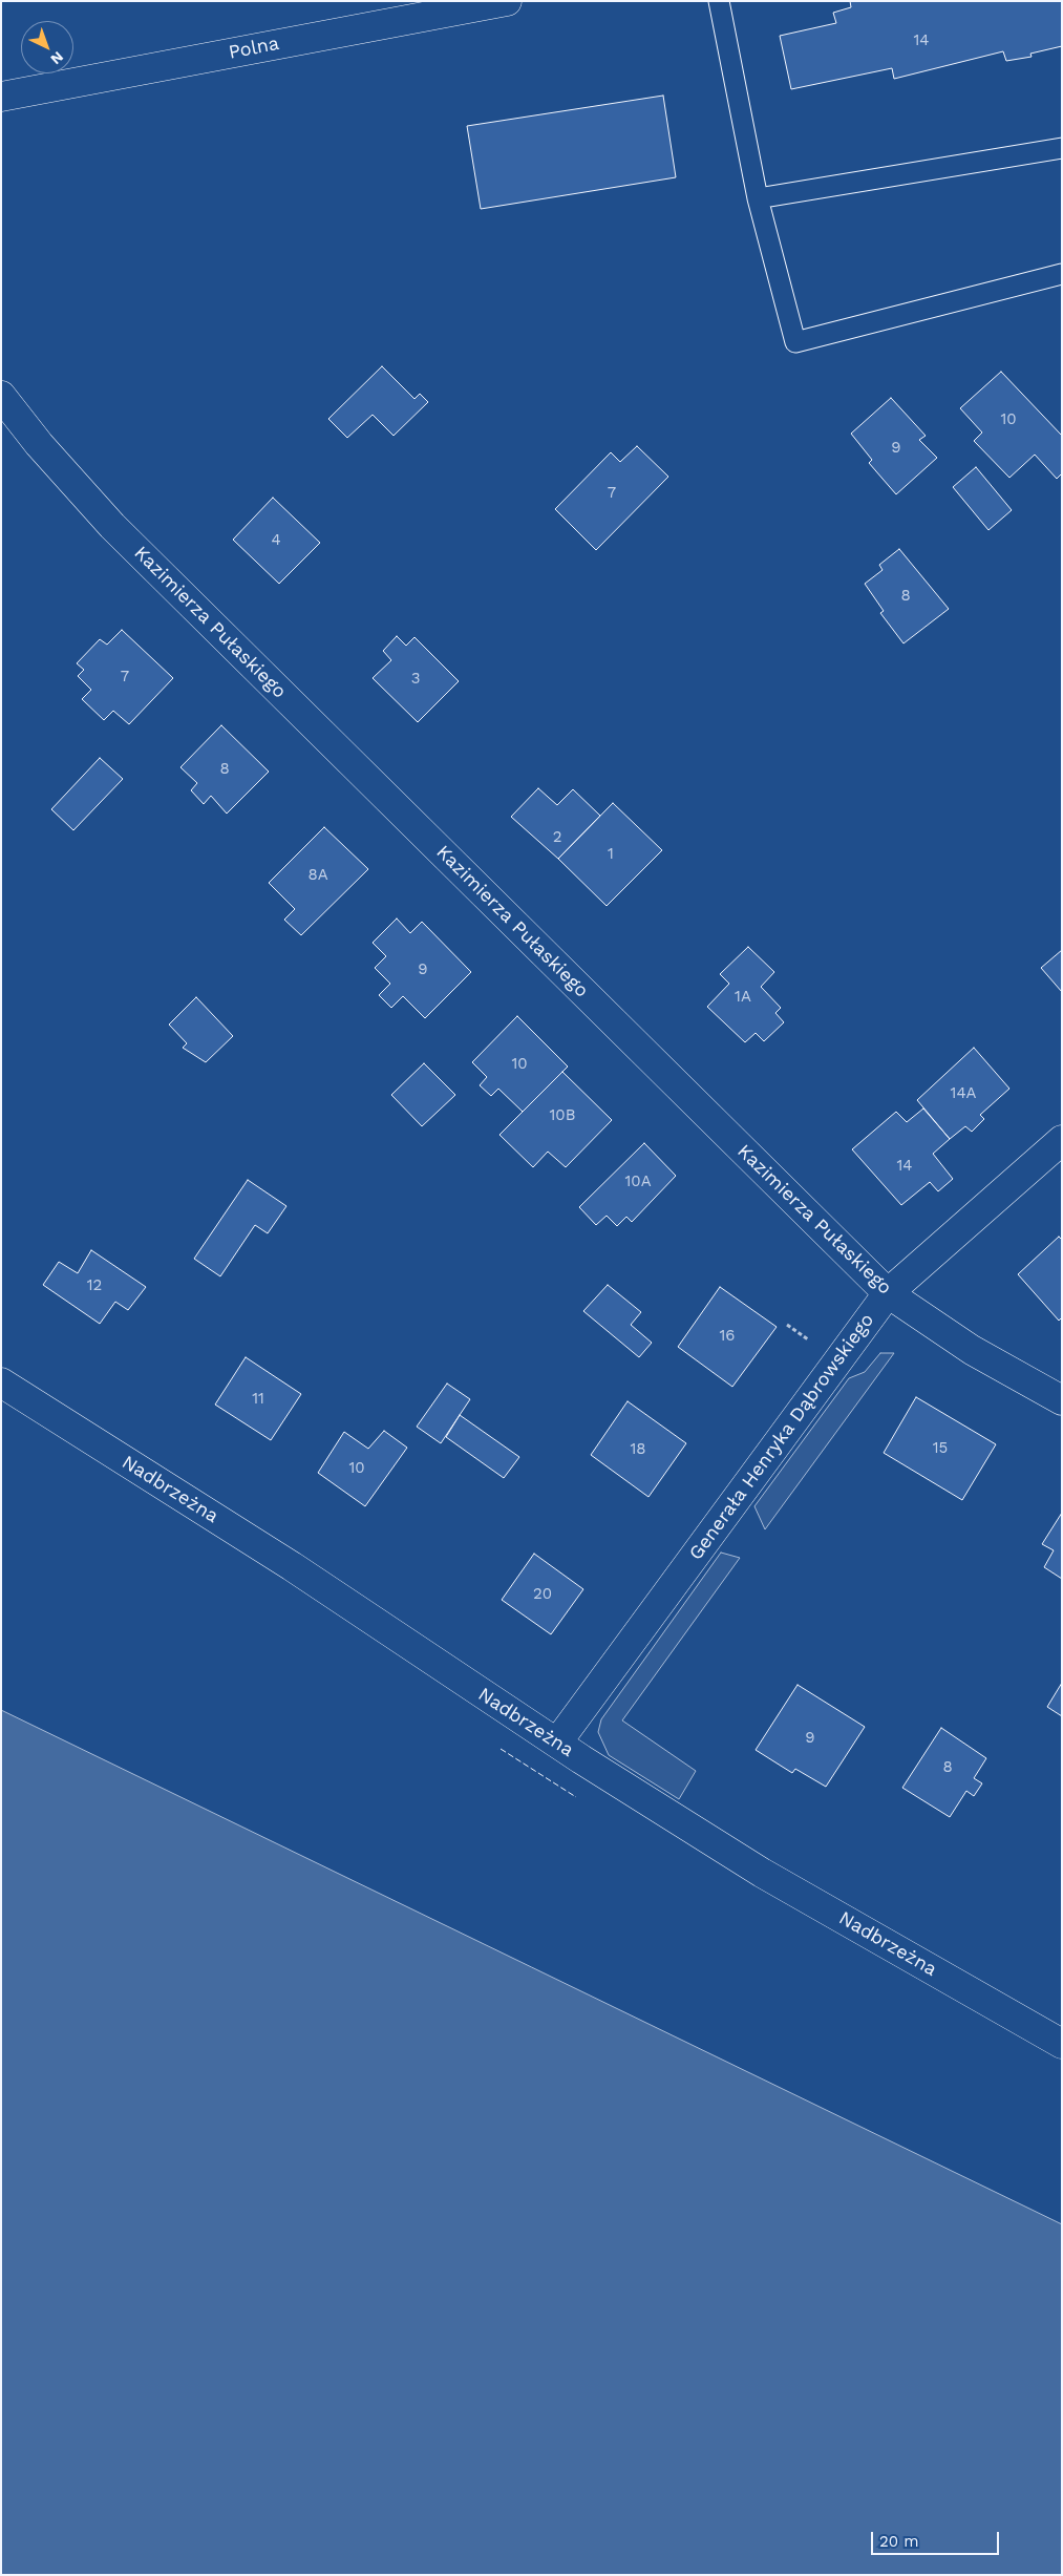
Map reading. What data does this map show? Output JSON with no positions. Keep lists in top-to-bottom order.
{
  "streets": {
    "street": [
      "Polna",
      "Kazimierza Pułaskiego",
      "Generała Henryka Dąbrowskiego",
      "Nadbrzeżna"
    ]
  },
  "crossings": [
    ["Kazimierza Pułaskiego", "Generała Henryka Dąbrowskiego"],
    ["Generała Henryka Dąbrowskiego", "Nadbrzeżna"]
  ],
  "house_numbers": [
    "14",
    "10",
    "9",
    "7",
    "4",
    "8",
    "7",
    "3",
    "8",
    "2",
    "1",
    "8A",
    "9",
    "1A",
    "10",
    "14A",
    "10B",
    "14",
    "10A",
    "12",
    "16",
    "11",
    "15",
    "18",
    "10",
    "20",
    "9",
    "8"
  ],
  "scale_bar": "20 m",
  "north": "bottom right"
}
